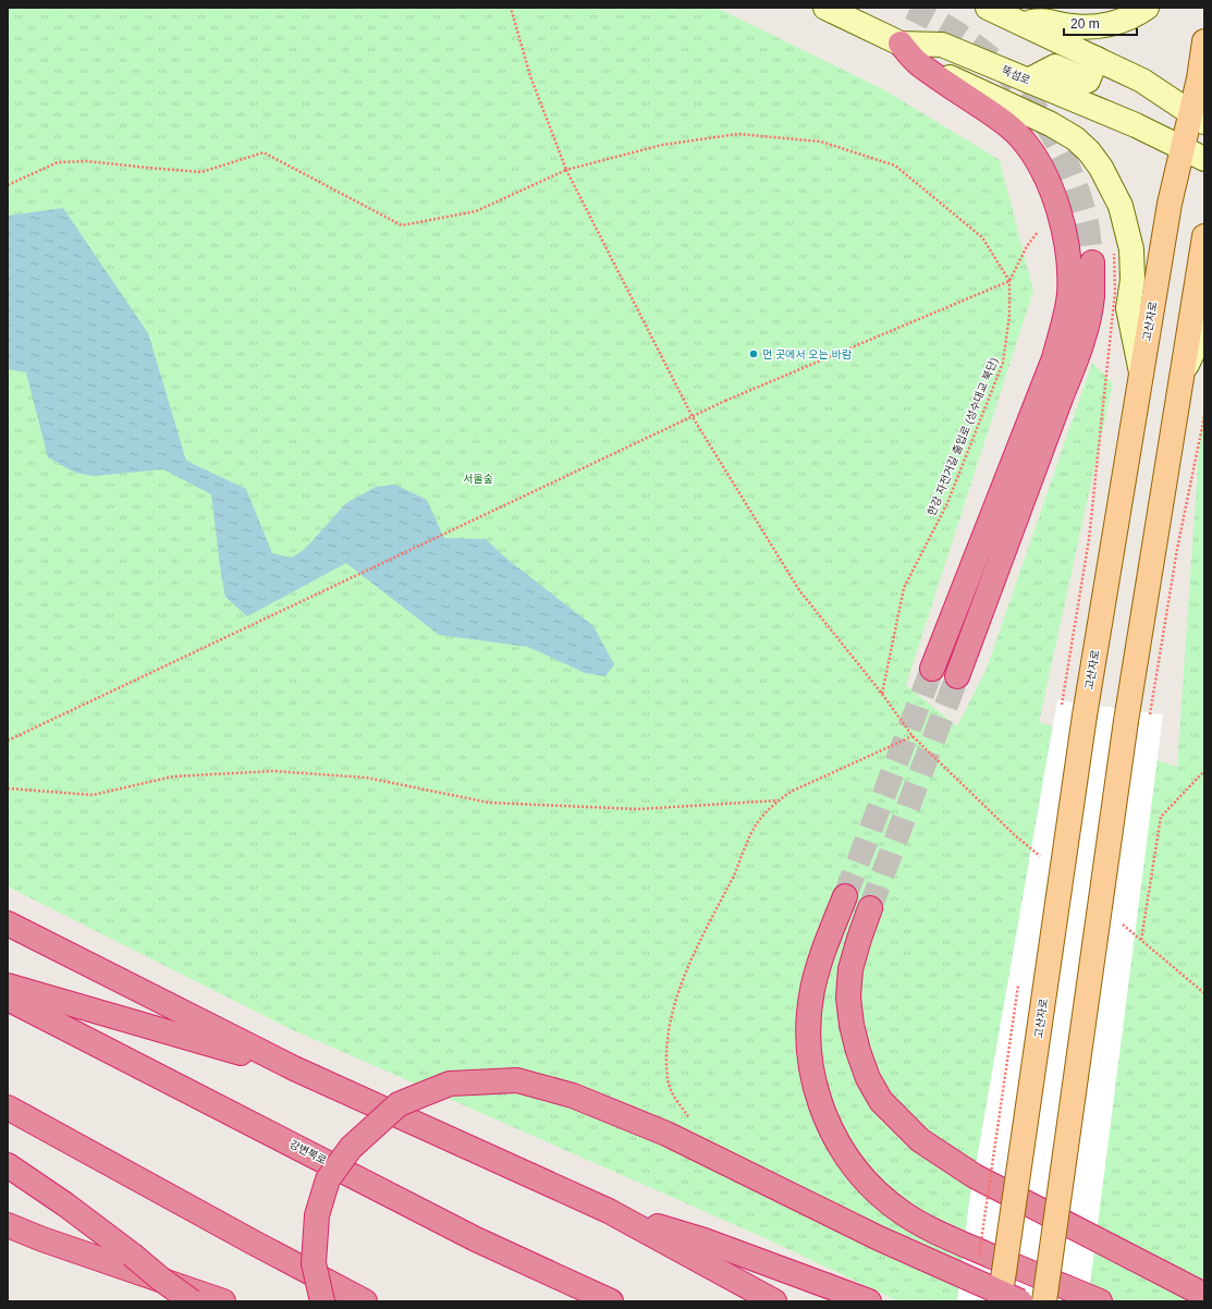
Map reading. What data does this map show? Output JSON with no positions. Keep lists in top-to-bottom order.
{
  "streets": {
    "highway": ["강변북로"],
    "main road": ["뚝섬로", "고산자로"],
    "path": ["한강 자전거길 출입로 (성수대교 북단)"]
  },
  "crossings": [
    ["뚝섬로", "고산자로"]
  ],
  "parks": ["서울숲"],
  "places": ["먼 곳에서 오는 바람"],
  "scale_bar": "20 m"
}
